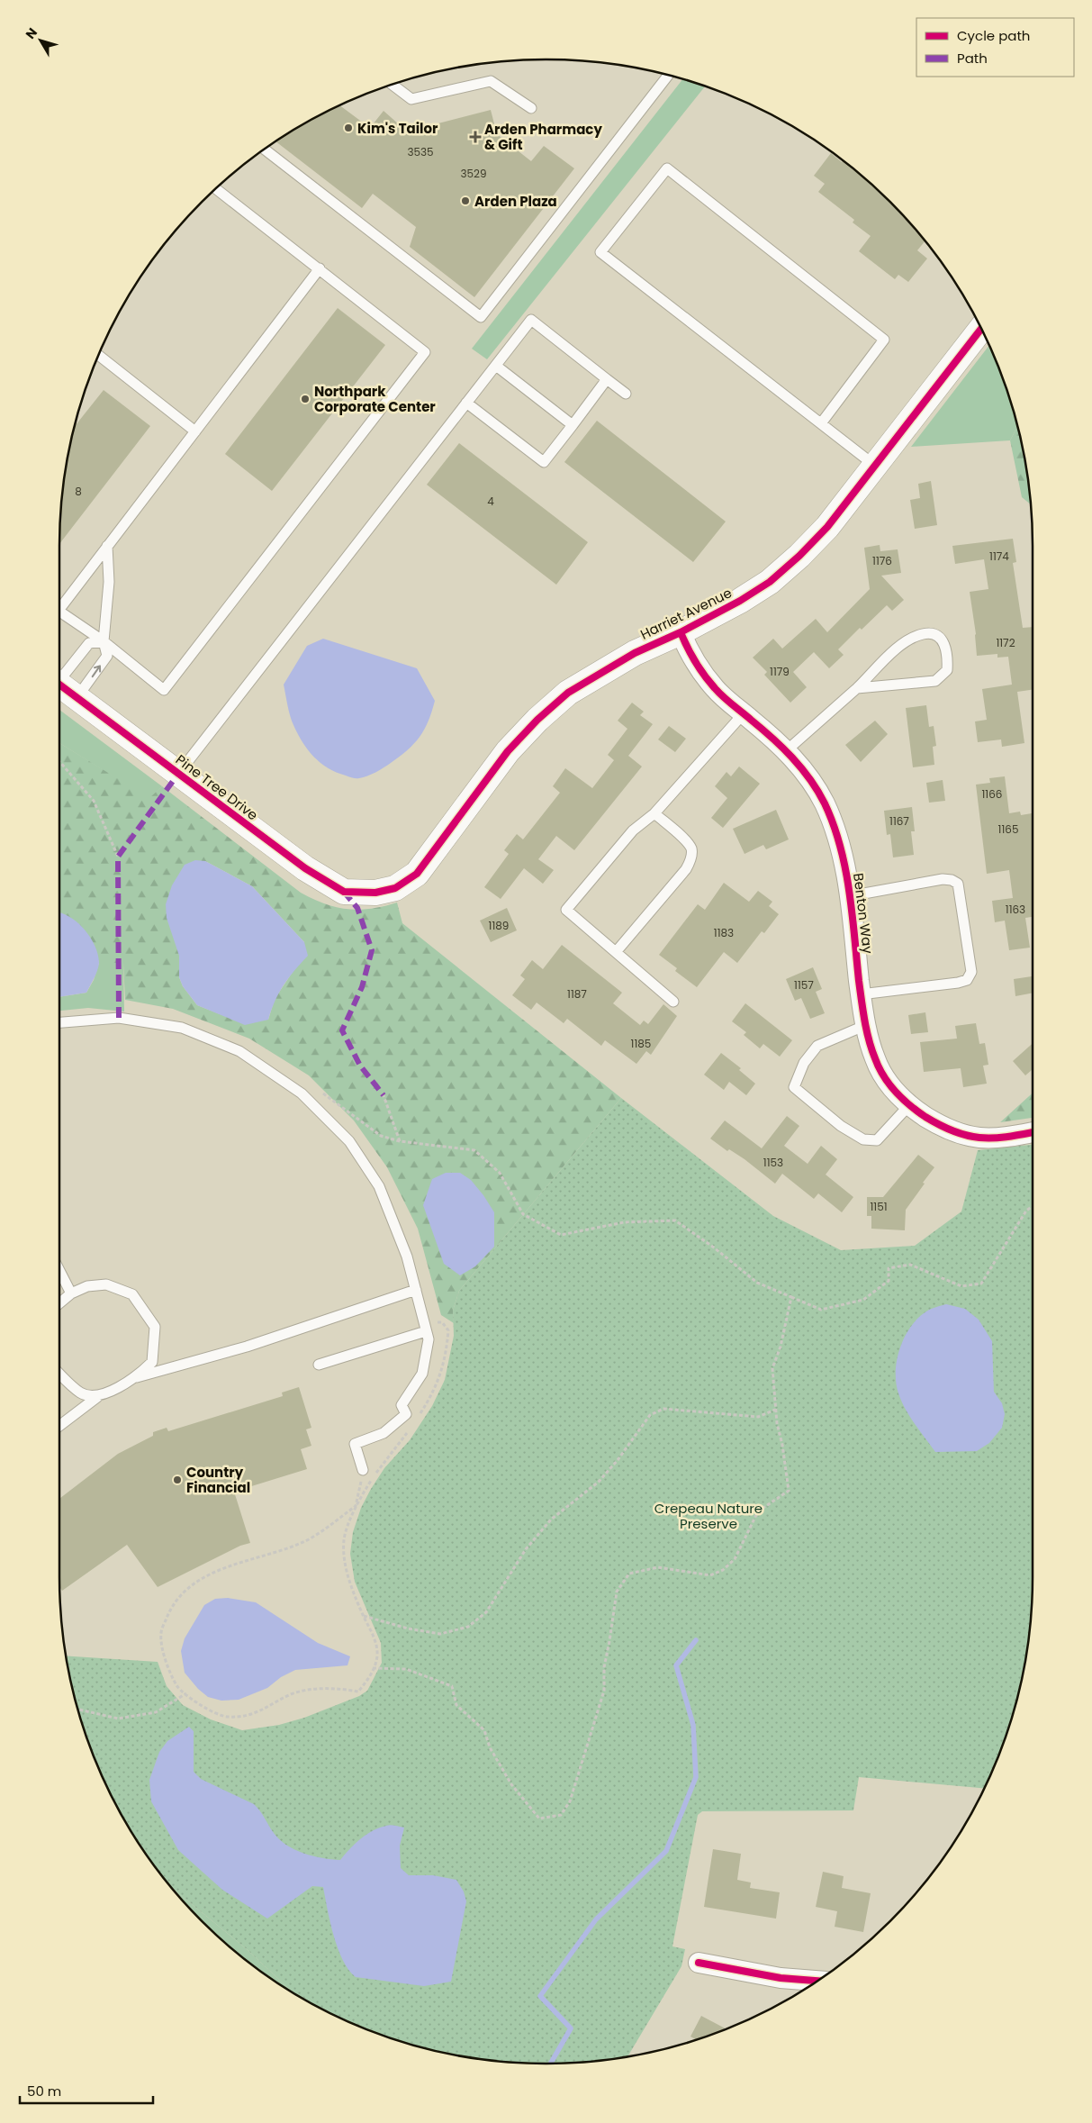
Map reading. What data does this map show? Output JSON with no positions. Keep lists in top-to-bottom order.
{
  "streets": {
    "street": ["Harriet Avenue", "Pine Tree Drive", "Benton Way"]
  },
  "crossings": [
    ["Harriet Avenue", "Pine Tree Drive"],
    ["Harriet Avenue", "Benton Way"]
  ],
  "parks": ["Crepeau Nature Preserve"],
  "places": {
    "other": [
      "Kim's Tailor",
      "Arden Plaza",
      "Northpark Corporate Center",
      "Country Financial"
    ],
    "health": ["Arden Pharmacy & Gift"]
  },
  "house_numbers": [
    "3535",
    "3529",
    "8",
    "4",
    "1174",
    "1176",
    "1172",
    "1179",
    "1166",
    "1167",
    "1165",
    "1163",
    "1189",
    "1183",
    "1157",
    "1187",
    "1185",
    "1153",
    "1151"
  ],
  "legend": ["Cycle path", "Path"],
  "scale_bar": "50 m",
  "north": "top left"
}
